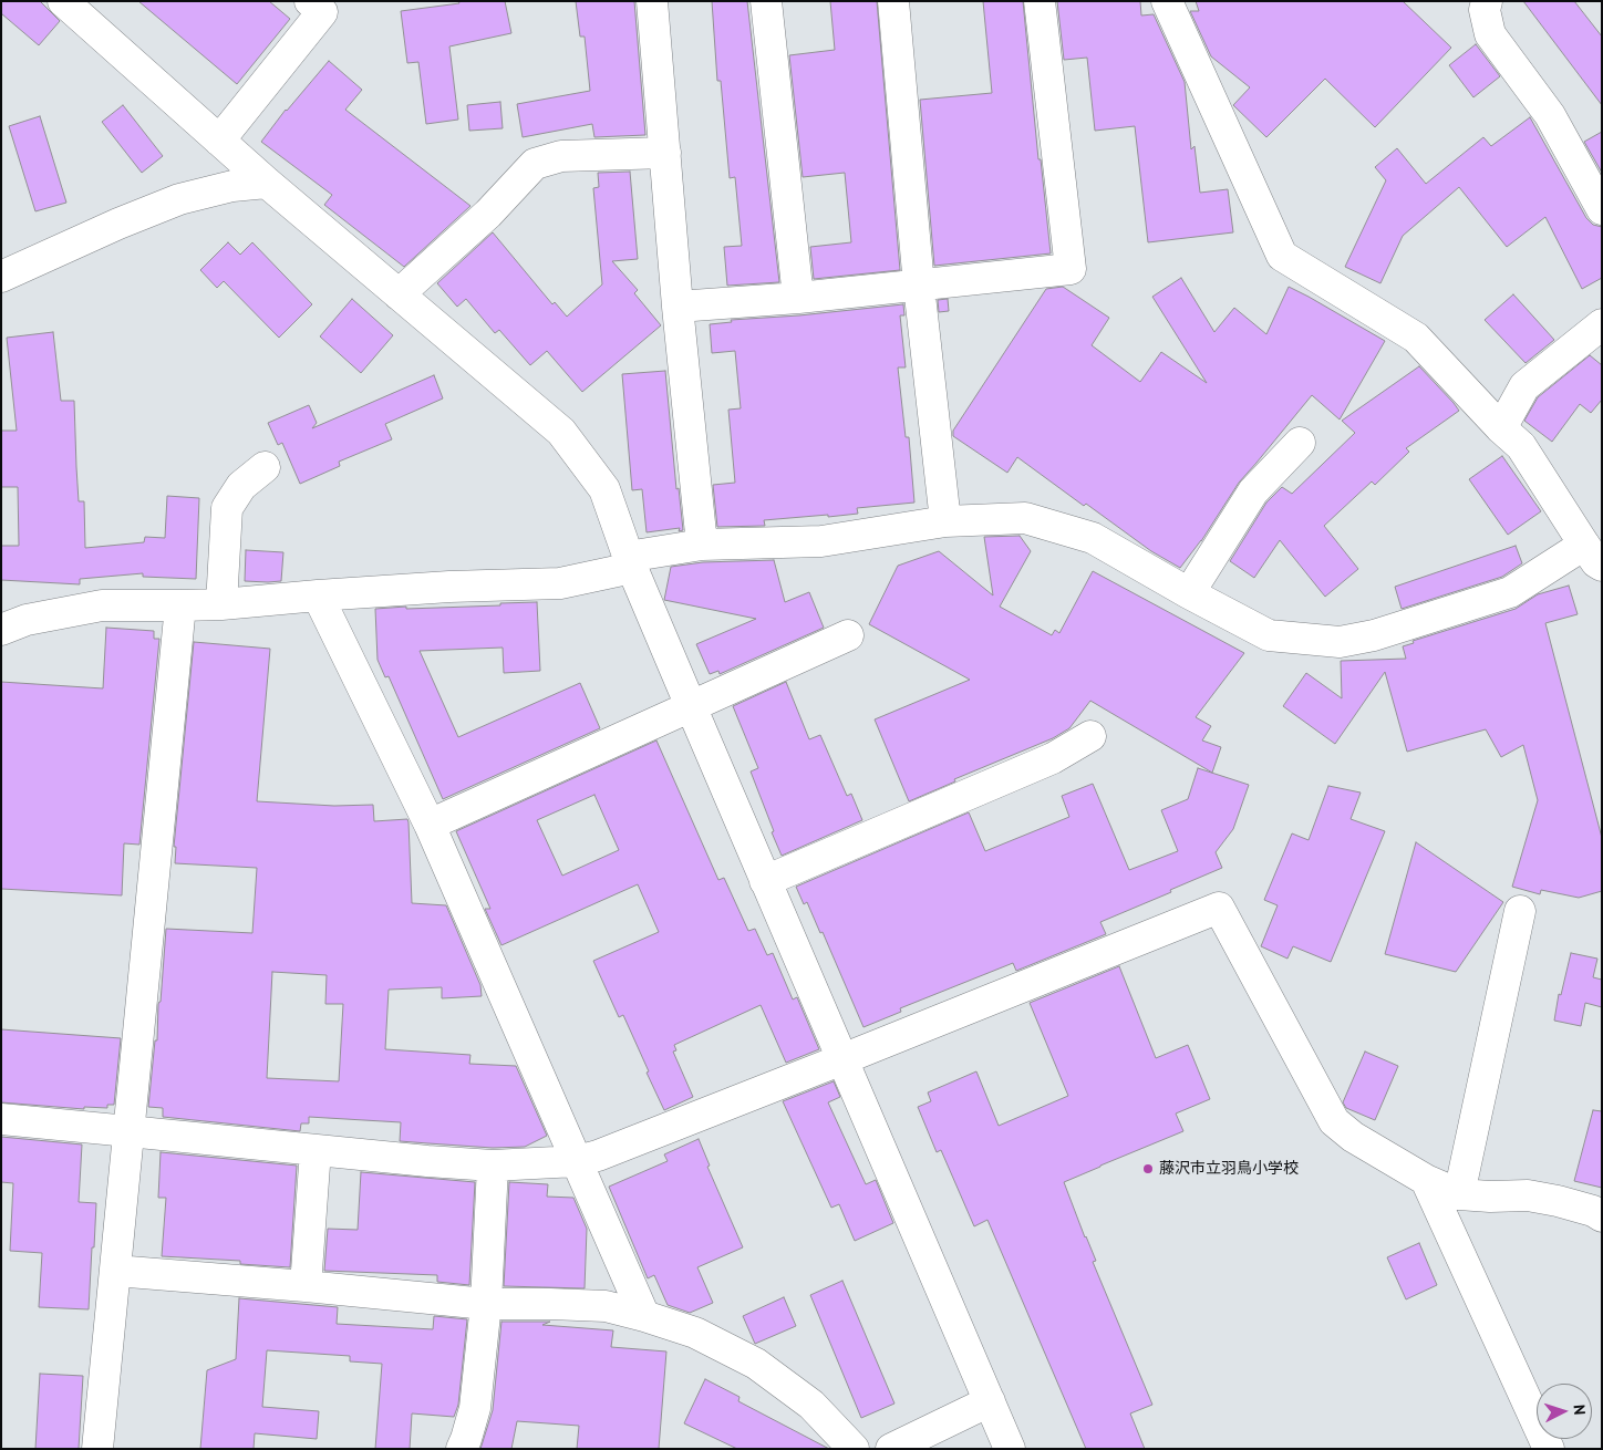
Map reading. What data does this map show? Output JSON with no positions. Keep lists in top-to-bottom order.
{
  "places": ["藤沢市立羽鳥小学校"],
  "north": "right"
}
